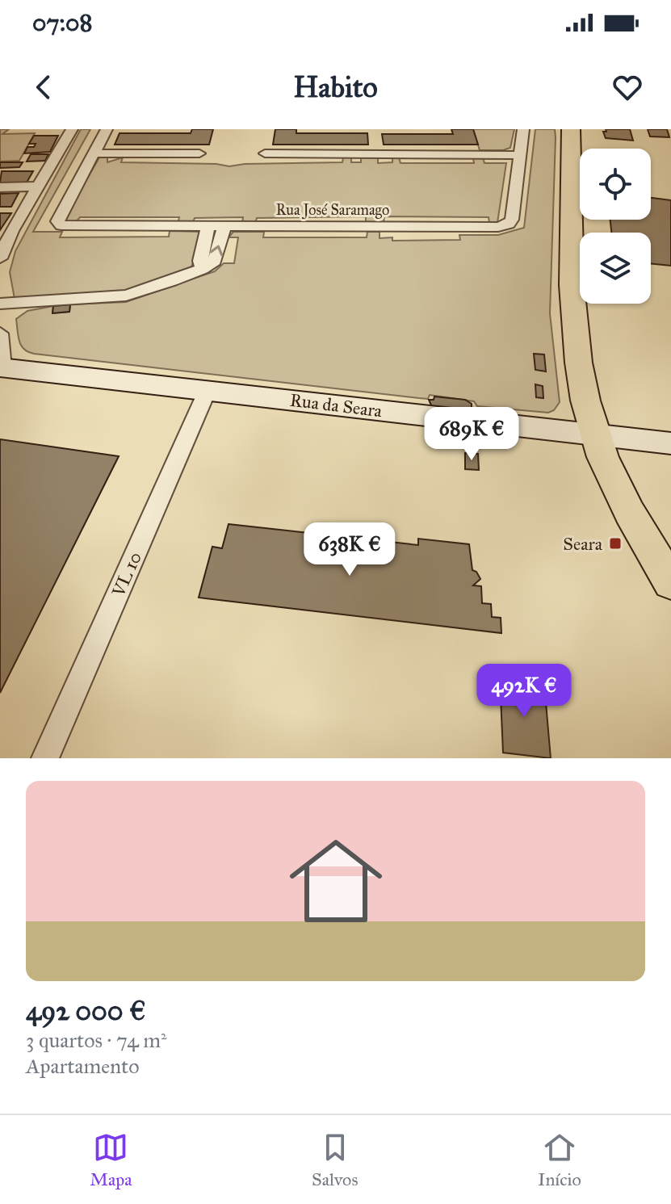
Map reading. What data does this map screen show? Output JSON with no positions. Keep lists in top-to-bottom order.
{
  "streets": {
    "street": ["Rua José Saramago", "Rua da Seara", "VL 10"]
  },
  "crossings": [
    ["Rua da Seara", "VL 10"]
  ],
  "places": {
    "transit": ["Seara"]
  },
  "page": {
    "status": "07:08",
    "header": "Habito",
    "price": ["689K €", "638K €", "492K €"],
    "list": [
      {
        "name": "492 000 €",
        "note": "3 quartos · 74 m² · Apartamento"
      }
    ],
    "tabs": ["Mapa", "Salvos", "Início"]
  }
}
